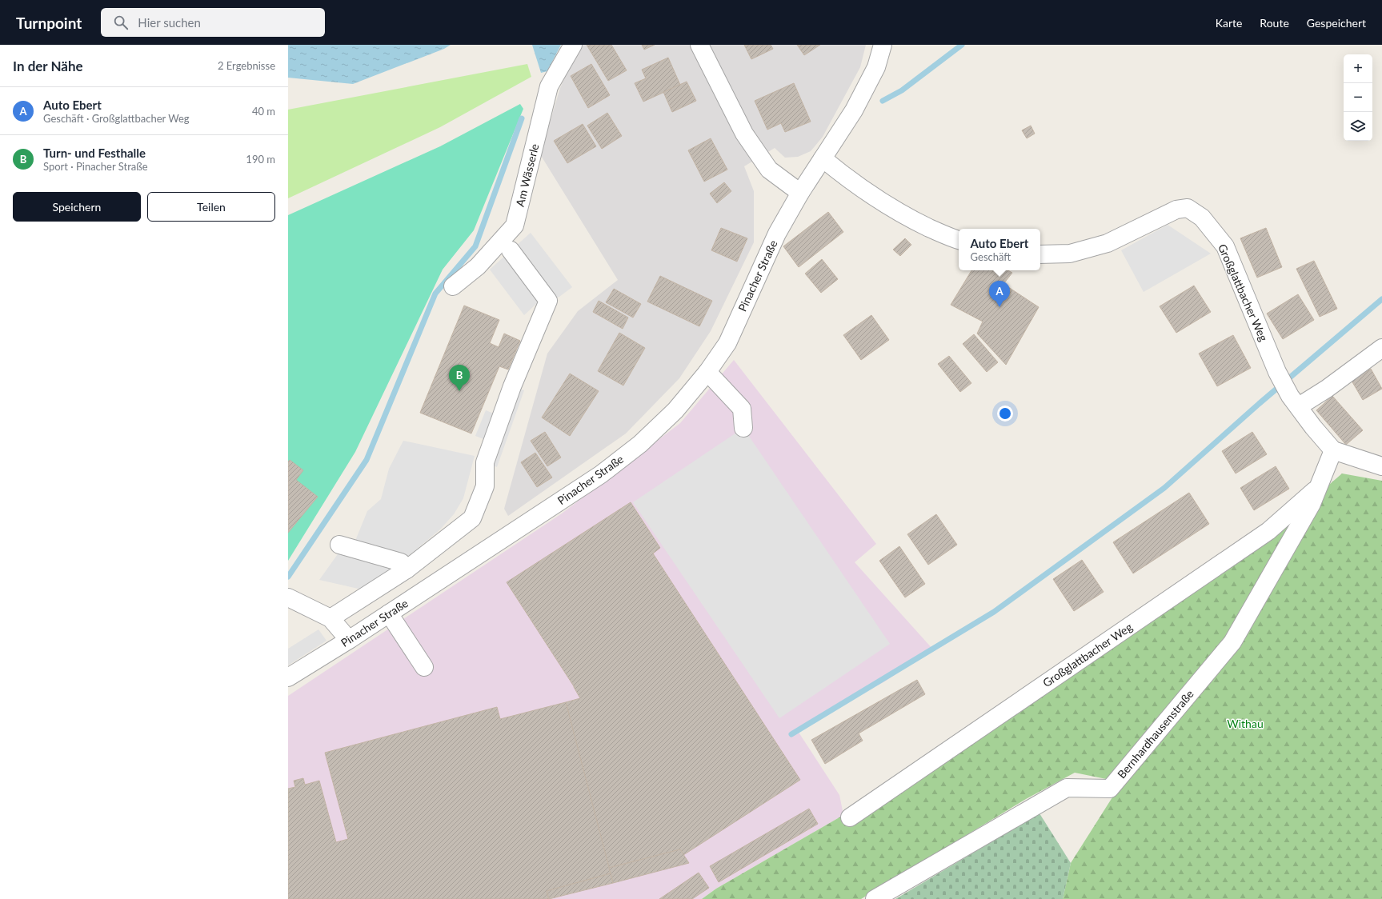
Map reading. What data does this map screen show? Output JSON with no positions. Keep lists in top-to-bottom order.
{
  "streets": {
    "street": [
      "Am Wässerle",
      "Pinacher Straße",
      "Großglattbacher Weg",
      "Bernhardhausenstraße"
    ]
  },
  "crossings": [
    ["Großglattbacher Weg", "Bernhardhausenstraße"]
  ],
  "parks": ["Withau"],
  "page": {
    "header": "Turnpoint",
    "search": "Hier suchen",
    "nav": ["Karte", "Route", "Gespeichert"],
    "heading": ["In der Nähe", "2 Ergebnisse"],
    "map_buttons": ["+", "−"],
    "list": [
      {
        "mark": "A",
        "name": "Auto Ebert",
        "note": "Geschäft · Großglattbacher Weg",
        "value": "40 m"
      },
      {
        "mark": "B",
        "name": "Turn- und Festhalle",
        "note": "Sport · Pinacher Straße",
        "value": "190 m"
      }
    ],
    "buttons": ["Speichern", "Teilen"],
    "popup": ["Auto Ebert", "Geschäft"],
    "pins": ["A", "B"]
  }
}
